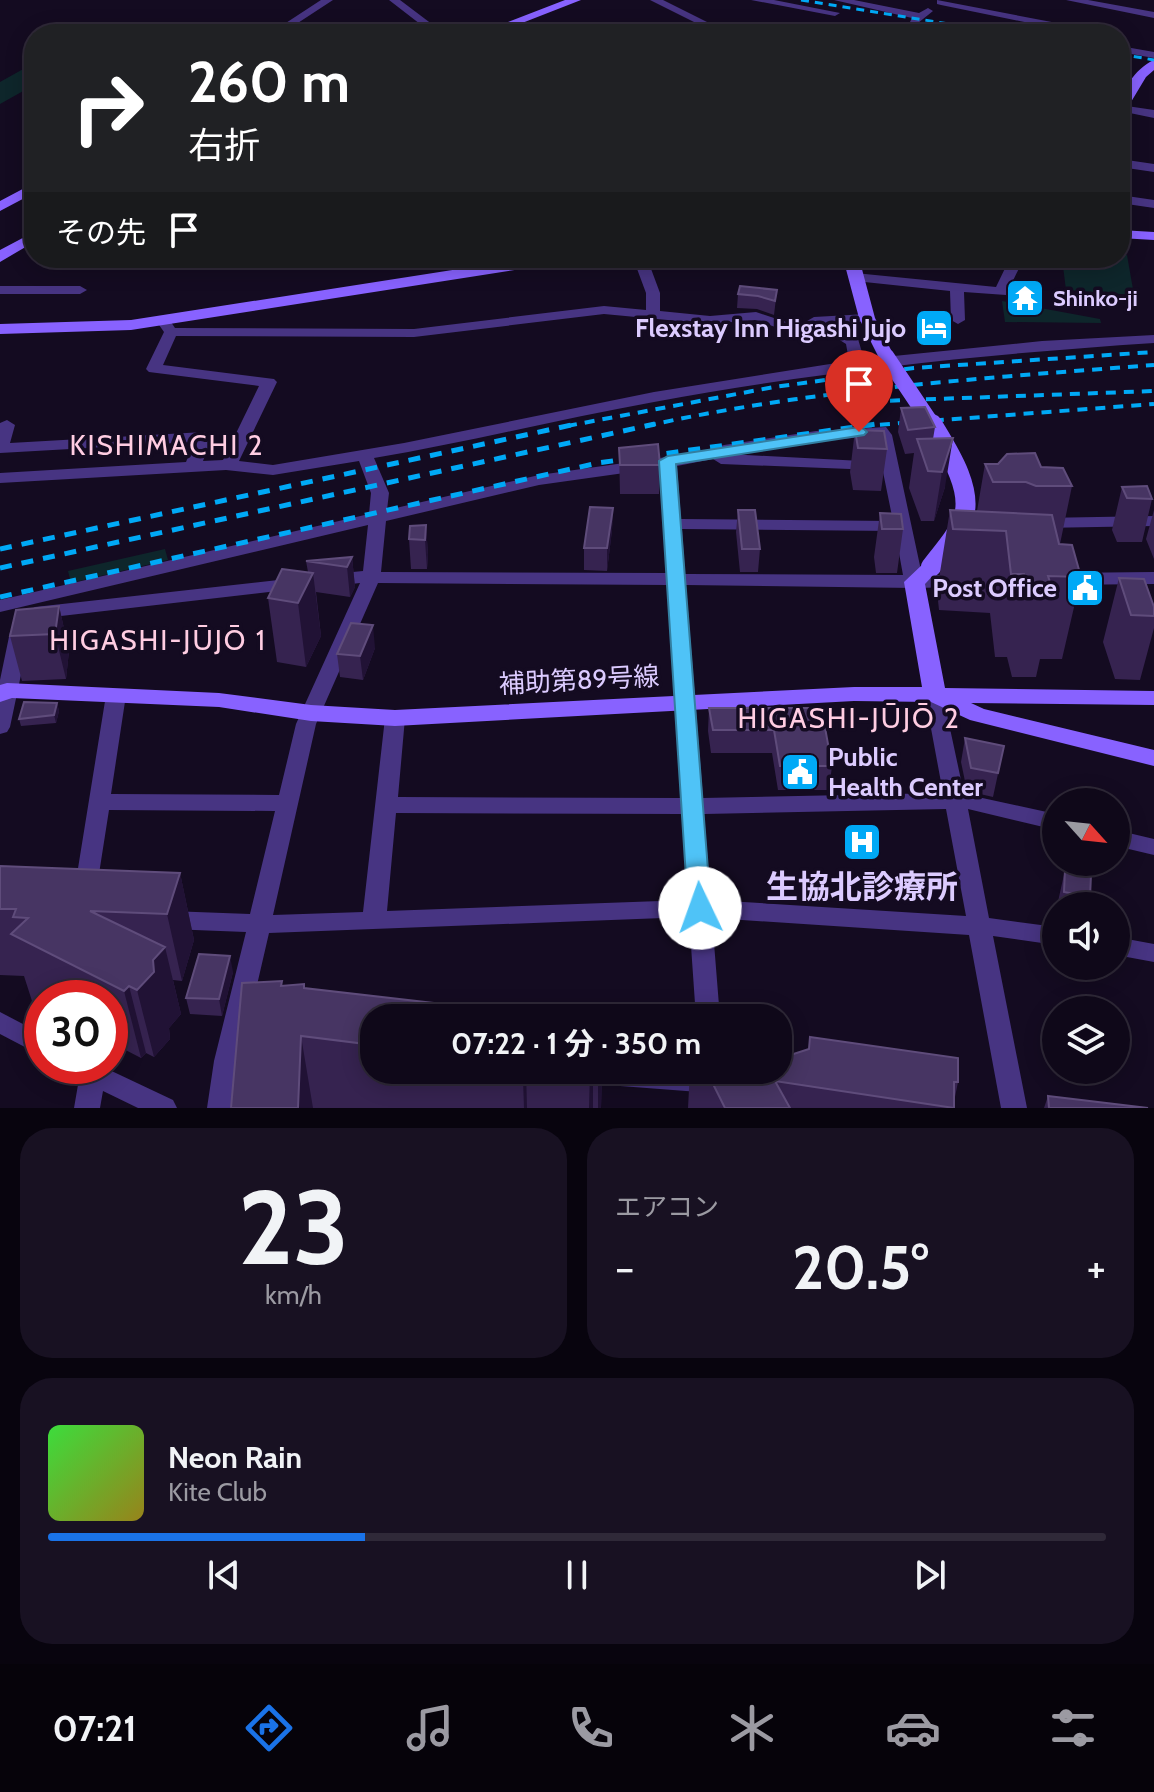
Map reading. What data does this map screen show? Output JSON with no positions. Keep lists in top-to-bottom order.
{
  "streets": {
    "street": ["補助第89号線"]
  },
  "districts": ["KISHIMACHI 2", "HIGASHI-JŪJŌ 1", "HIGASHI-JŪJŌ 2"],
  "places": {
    "temple": ["Shinko-ji"],
    "hotel": ["Flexstay Inn Higashi Jujo"],
    "public building": ["Post Office", "Public Health Center"],
    "hospital": ["生協北診療所"]
  },
  "north": "bottom right",
  "page": {
    "turn": ["260 m", "右折"],
    "then": "その先",
    "limit": "30",
    "trip": "07:22 · 1 分 · 350 m",
    "tile": [
      ["23", "km/h"],
      "エアコン"
    ],
    "heat": ["−", "20.5°", "+"],
    "song": ["Neon Rain", "Kite Club"],
    "tabs": "07:21"
  }
}
